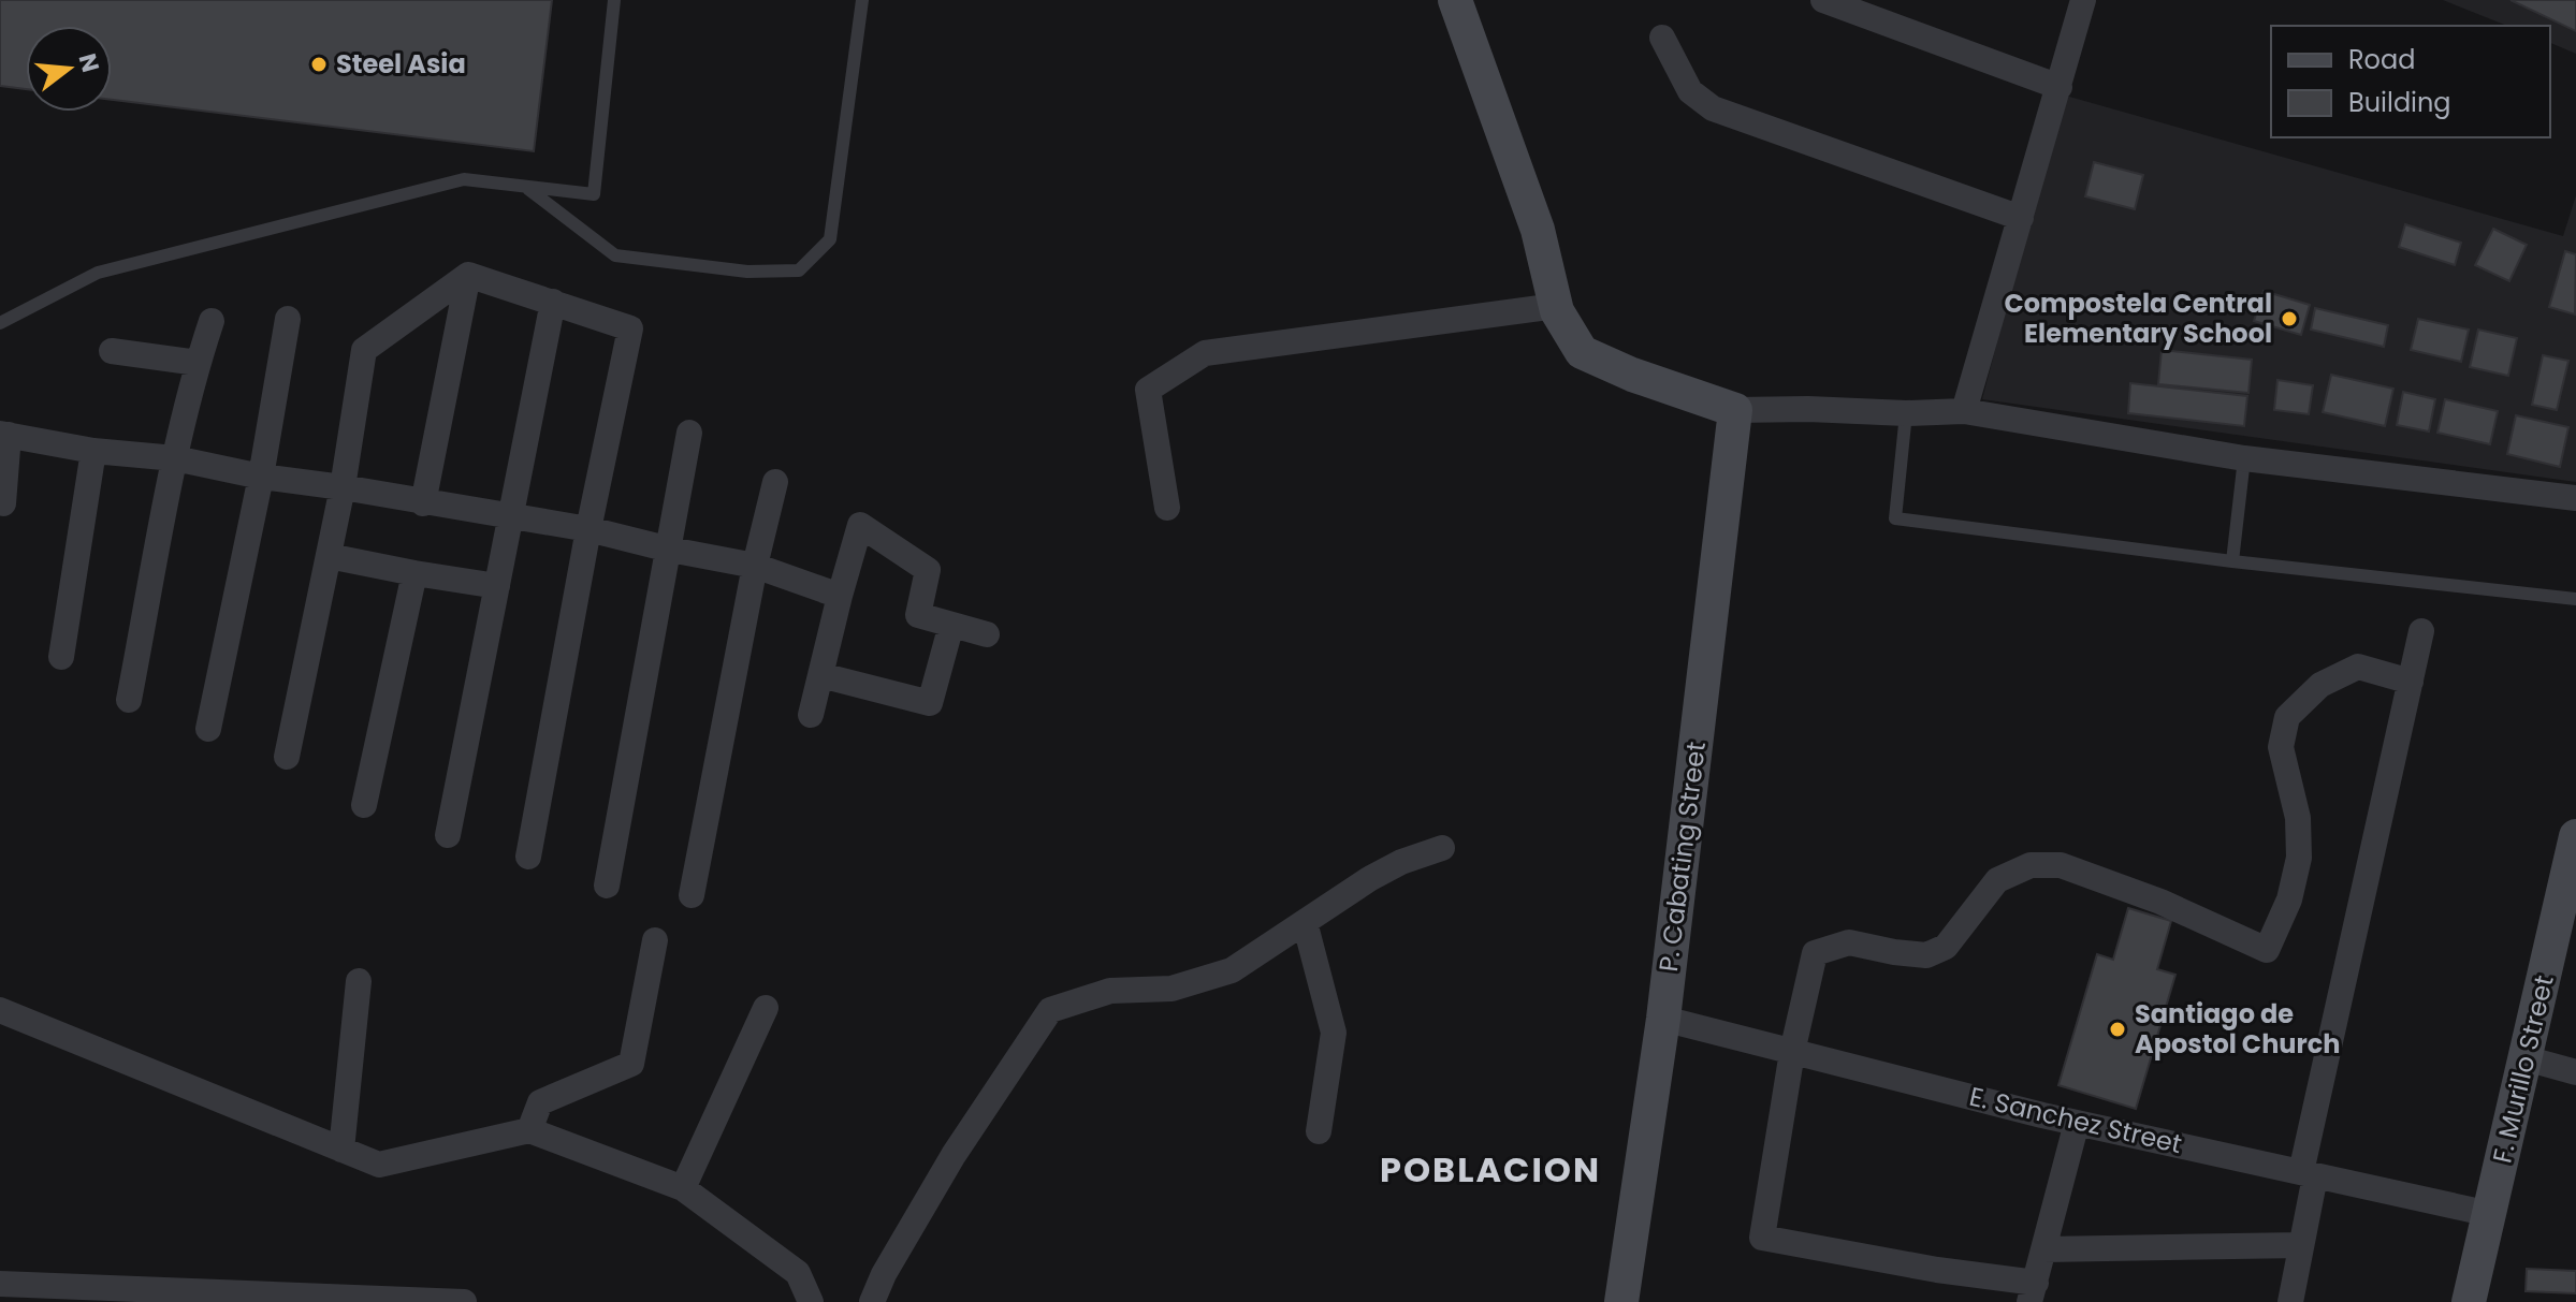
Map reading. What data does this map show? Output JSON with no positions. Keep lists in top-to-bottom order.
{
  "streets": {
    "street": ["P. Cabating Street", "F. Murillo Street", "E. Sanchez Street"]
  },
  "crossings": [
    ["P. Cabating Street", "E. Sanchez Street"],
    ["F. Murillo Street", "E. Sanchez Street"]
  ],
  "districts": ["POBLACION"],
  "places": ["Steel Asia", "Compostela Central Elementary School", "Santiago de Apostol Church"],
  "legend": ["Road", "Building"],
  "north": "right"
}
